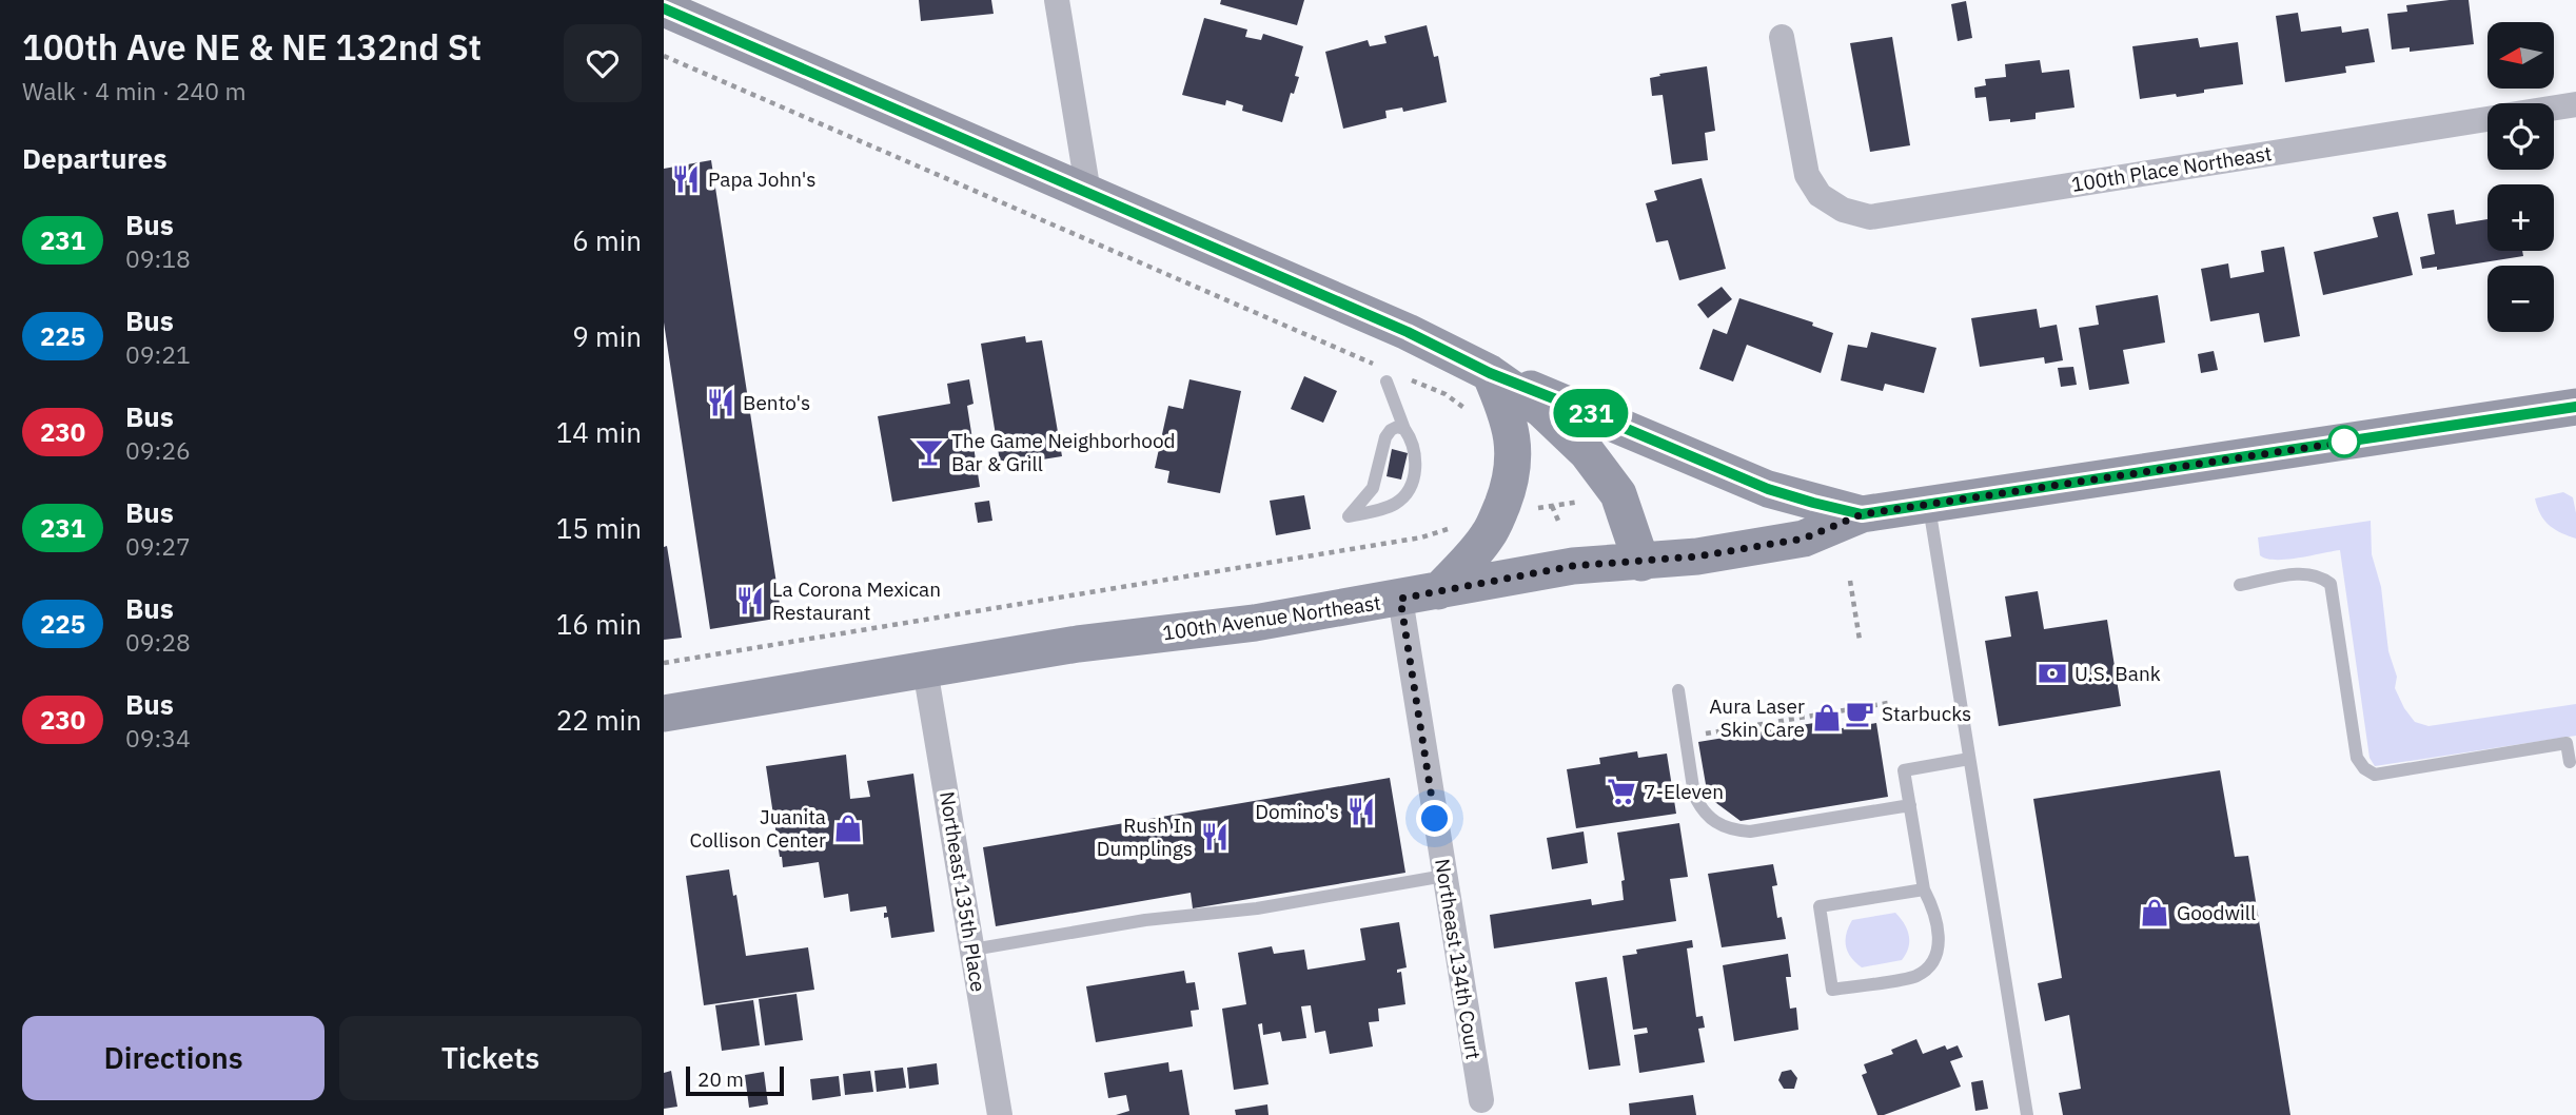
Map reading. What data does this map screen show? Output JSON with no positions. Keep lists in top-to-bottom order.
{
  "streets": {
    "main road": ["100th Avenue Northeast"],
    "street": ["100th Place Northeast", "Northeast 135th Place", "Northeast 134th Court"]
  },
  "crossings": [
    ["100th Avenue Northeast", "Northeast 135th Place"],
    ["100th Avenue Northeast", "Northeast 134th Court"]
  ],
  "places": {
    "restaurant": [
      "Papa John's",
      "Bento's",
      "La Corona Mexican Restaurant",
      "Domino's",
      "Rush In Dumplings"
    ],
    "bar": ["The Game Neighborhood Bar & Grill"],
    "bank": ["U.S. Bank"],
    "cafe": ["Starbucks"],
    "shop": ["Aura Laser Skin Care", "Juanita Collison Center", "Goodwill"],
    "supermarket": ["7-Eleven"]
  },
  "lines": ["bus line 231"],
  "scale_bar": "20 m",
  "north": "left",
  "page": {
    "heading": [
      ["100th Ave NE & NE 132nd St", "Walk · 4 min · 240 m"],
      "Departures"
    ],
    "on_map": "231",
    "map_buttons": ["+", "−"],
    "list": [
      {
        "mark": "231",
        "name": "Bus",
        "note": "09:18",
        "value": "6 min"
      },
      {
        "mark": "225",
        "name": "Bus",
        "note": "09:21",
        "value": "9 min"
      },
      {
        "mark": "230",
        "name": "Bus",
        "note": "09:26",
        "value": "14 min"
      },
      {
        "mark": "231",
        "name": "Bus",
        "note": "09:27",
        "value": "15 min"
      },
      {
        "mark": "225",
        "name": "Bus",
        "note": "09:28",
        "value": "16 min"
      },
      {
        "mark": "230",
        "name": "Bus",
        "note": "09:34",
        "value": "22 min"
      }
    ],
    "buttons": ["Directions", "Tickets"],
    "scale": "20 m"
  }
}
